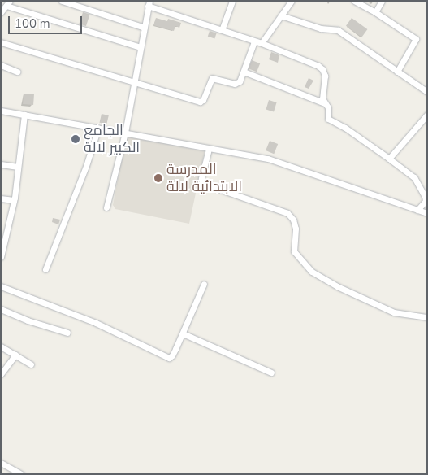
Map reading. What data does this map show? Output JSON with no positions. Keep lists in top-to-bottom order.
{
  "places": ["الجامع الكبير لالة", "المدرسة الابتدائية لالة"],
  "scale_bar": "100 m"
}
